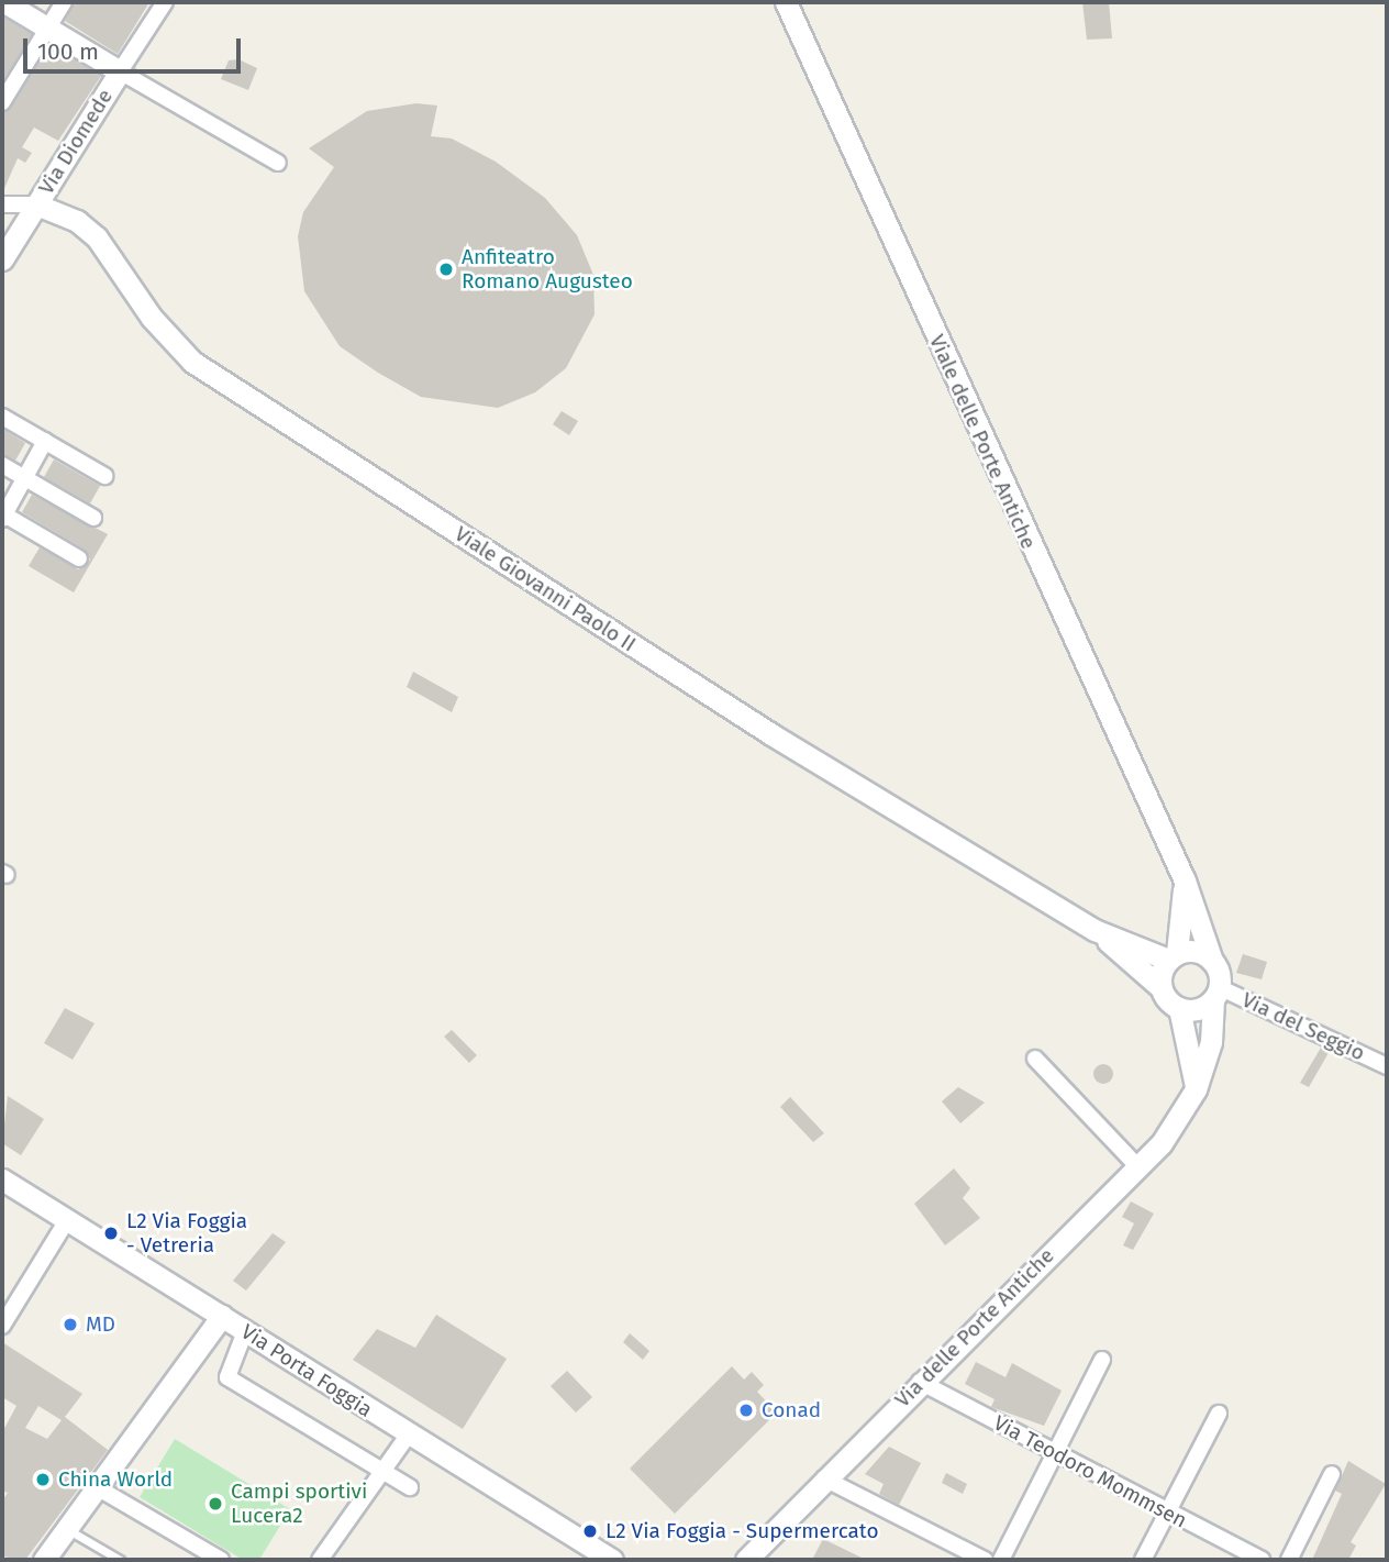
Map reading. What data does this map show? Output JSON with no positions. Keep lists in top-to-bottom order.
{
  "streets": {
    "main road": [
      "Via Diomede",
      "Viale delle Porte Antiche",
      "Viale Giovanni Paolo II",
      "Via delle Porte Antiche",
      "Via Porta Foggia"
    ],
    "street": ["Via del Seggio", "Via Teodoro Mommsen"]
  },
  "crossings": [
    ["Via Diomede", "Viale Giovanni Paolo II"],
    ["Viale delle Porte Antiche", "Via del Seggio"],
    ["Viale delle Porte Antiche", "Via delle Porte Antiche"],
    ["Via del Seggio", "Via delle Porte Antiche"],
    ["Via delle Porte Antiche", "Via Teodoro Mommsen"]
  ],
  "places": [
    "Anfiteatro Romano Augusteo",
    "L2 Via Foggia - Vetreria",
    "MD",
    "Conad",
    "China World",
    "Campi sportivi Lucera2",
    "L2 Via Foggia - Supermercato"
  ],
  "scale_bar": "100 m"
}
